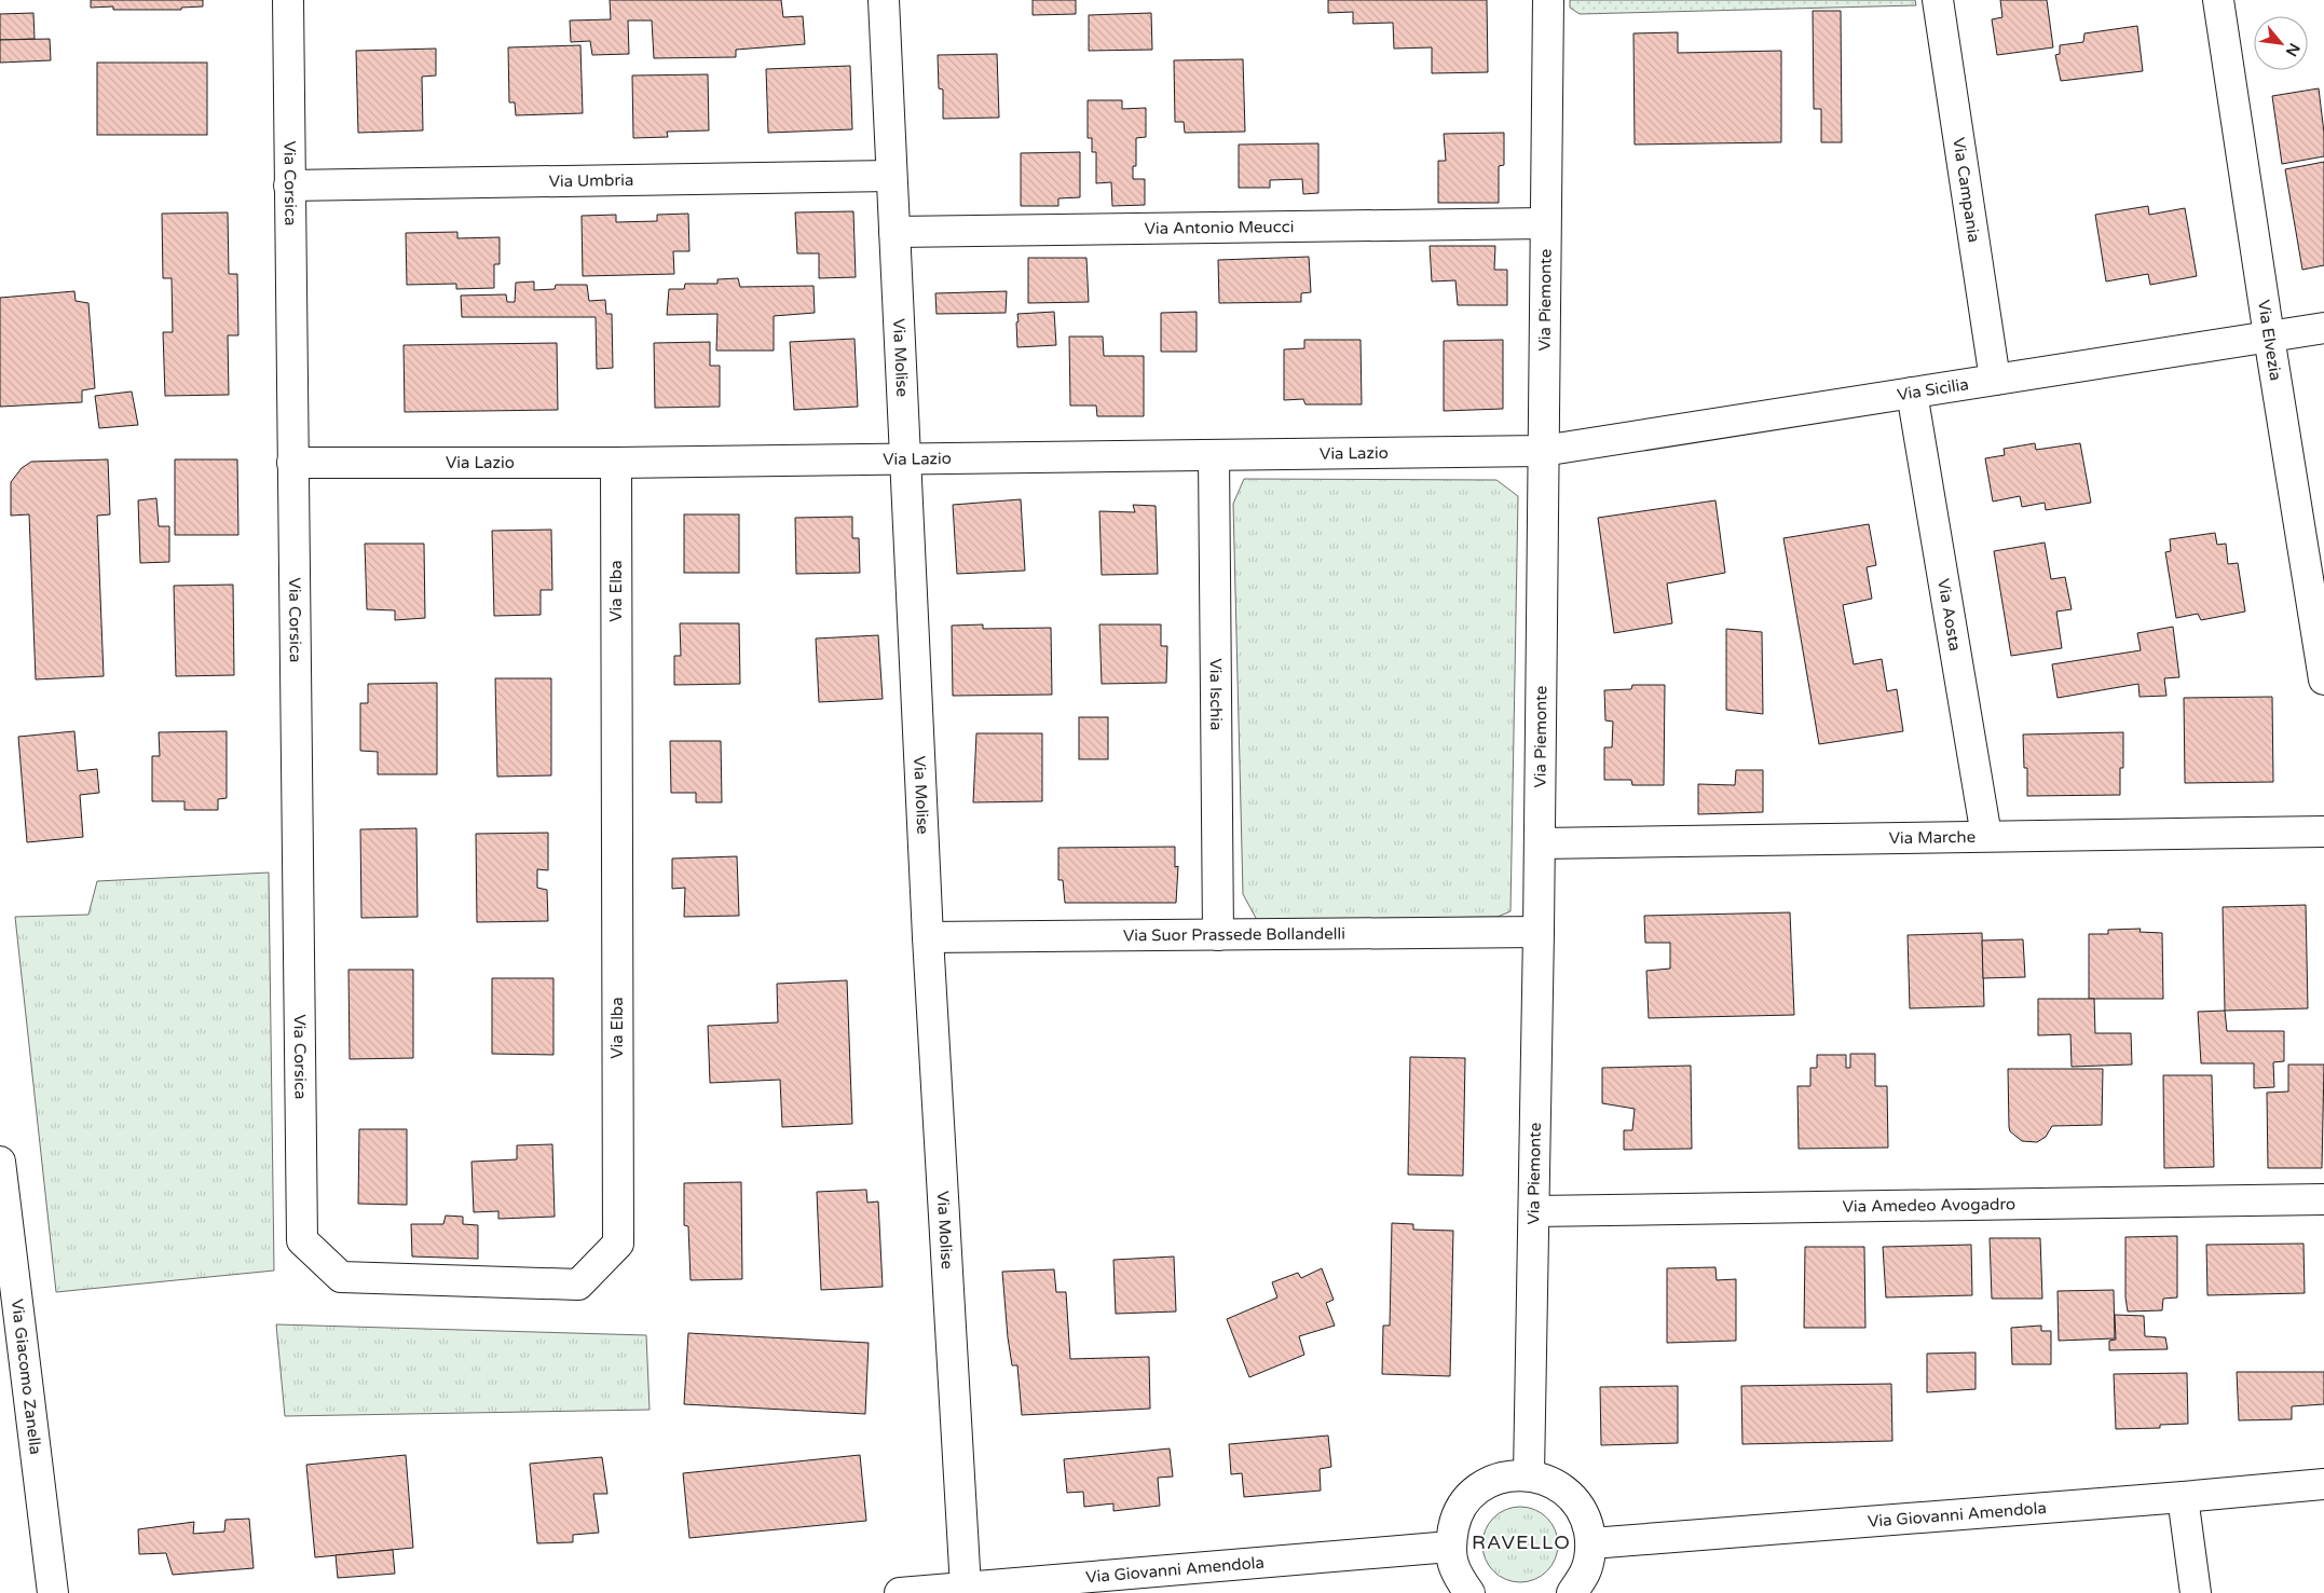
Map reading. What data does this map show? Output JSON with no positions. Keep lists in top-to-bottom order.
{
  "streets": {
    "street": [
      "Via Umbria",
      "Via Corsica",
      "Via Campania",
      "Via Antonio Meucci",
      "Via Piemonte",
      "Via Elvezia",
      "Via Molise",
      "Via Sicilia",
      "Via Lazio",
      "Via Elba",
      "Via Aosta",
      "Via Ischia",
      "Via Marche",
      "Via Suor Prassede Bollandelli",
      "Via Amedeo Avogadro",
      "Via Giacomo Zanella",
      "Via Giovanni Amendola"
    ]
  },
  "crossings": [
    ["Via Umbria", "Via Corsica"],
    ["Via Umbria", "Via Molise"],
    ["Via Corsica", "Via Lazio"],
    ["Via Corsica", "Via Elba"],
    ["Via Campania", "Via Sicilia"],
    ["Via Antonio Meucci", "Via Piemonte"],
    ["Via Antonio Meucci", "Via Molise"],
    ["Via Piemonte", "Via Sicilia"],
    ["Via Piemonte", "Via Lazio"],
    ["Via Piemonte", "Via Marche"],
    ["Via Piemonte", "Via Suor Prassede Bollandelli"],
    ["Via Piemonte", "Via Amedeo Avogadro"],
    ["Via Elvezia", "Via Sicilia"],
    ["Via Molise", "Via Lazio"],
    ["Via Molise", "Via Suor Prassede Bollandelli"],
    ["Via Molise", "Via Giovanni Amendola"],
    ["Via Sicilia", "Via Lazio"],
    ["Via Sicilia", "Via Aosta"],
    ["Via Lazio", "Via Elba"],
    ["Via Lazio", "Via Ischia"],
    ["Via Aosta", "Via Marche"],
    ["Via Ischia", "Via Suor Prassede Bollandelli"]
  ],
  "districts": ["RAVELLO"],
  "north": "bottom right"
}
